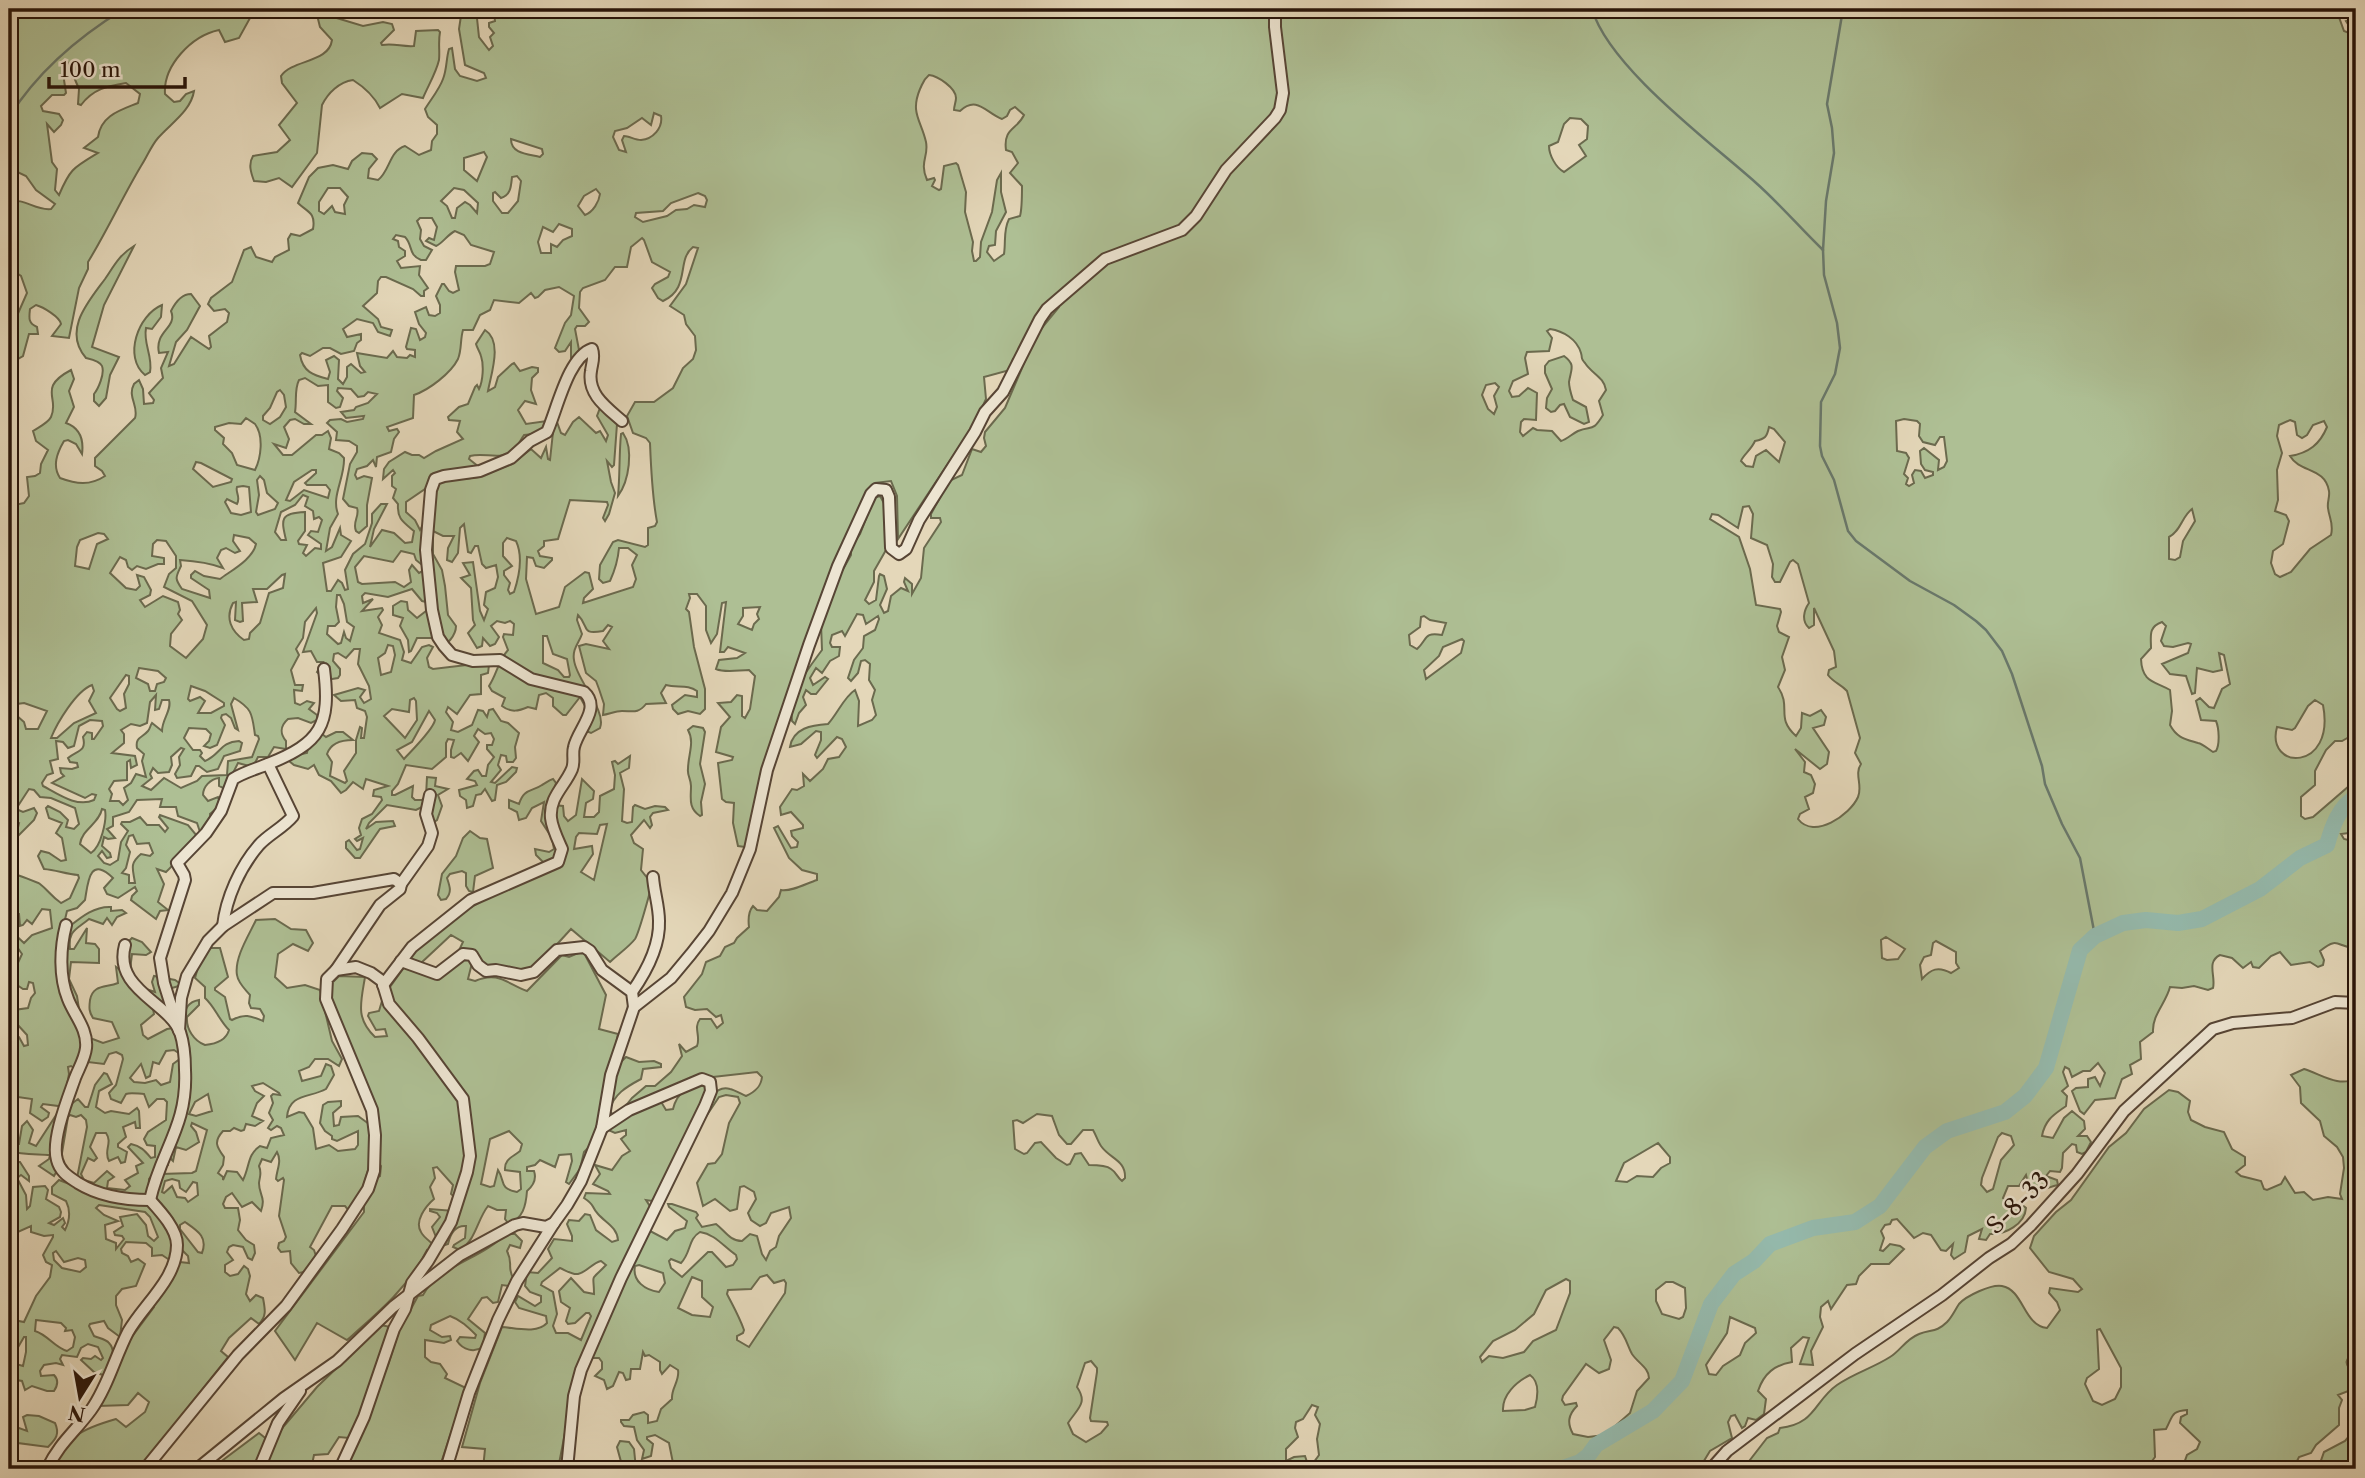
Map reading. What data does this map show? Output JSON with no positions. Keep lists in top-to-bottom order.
{
  "streets": {
    "street": ["Տ-8-33"]
  },
  "scale_bar": "100 m",
  "north": "bottom"
}
